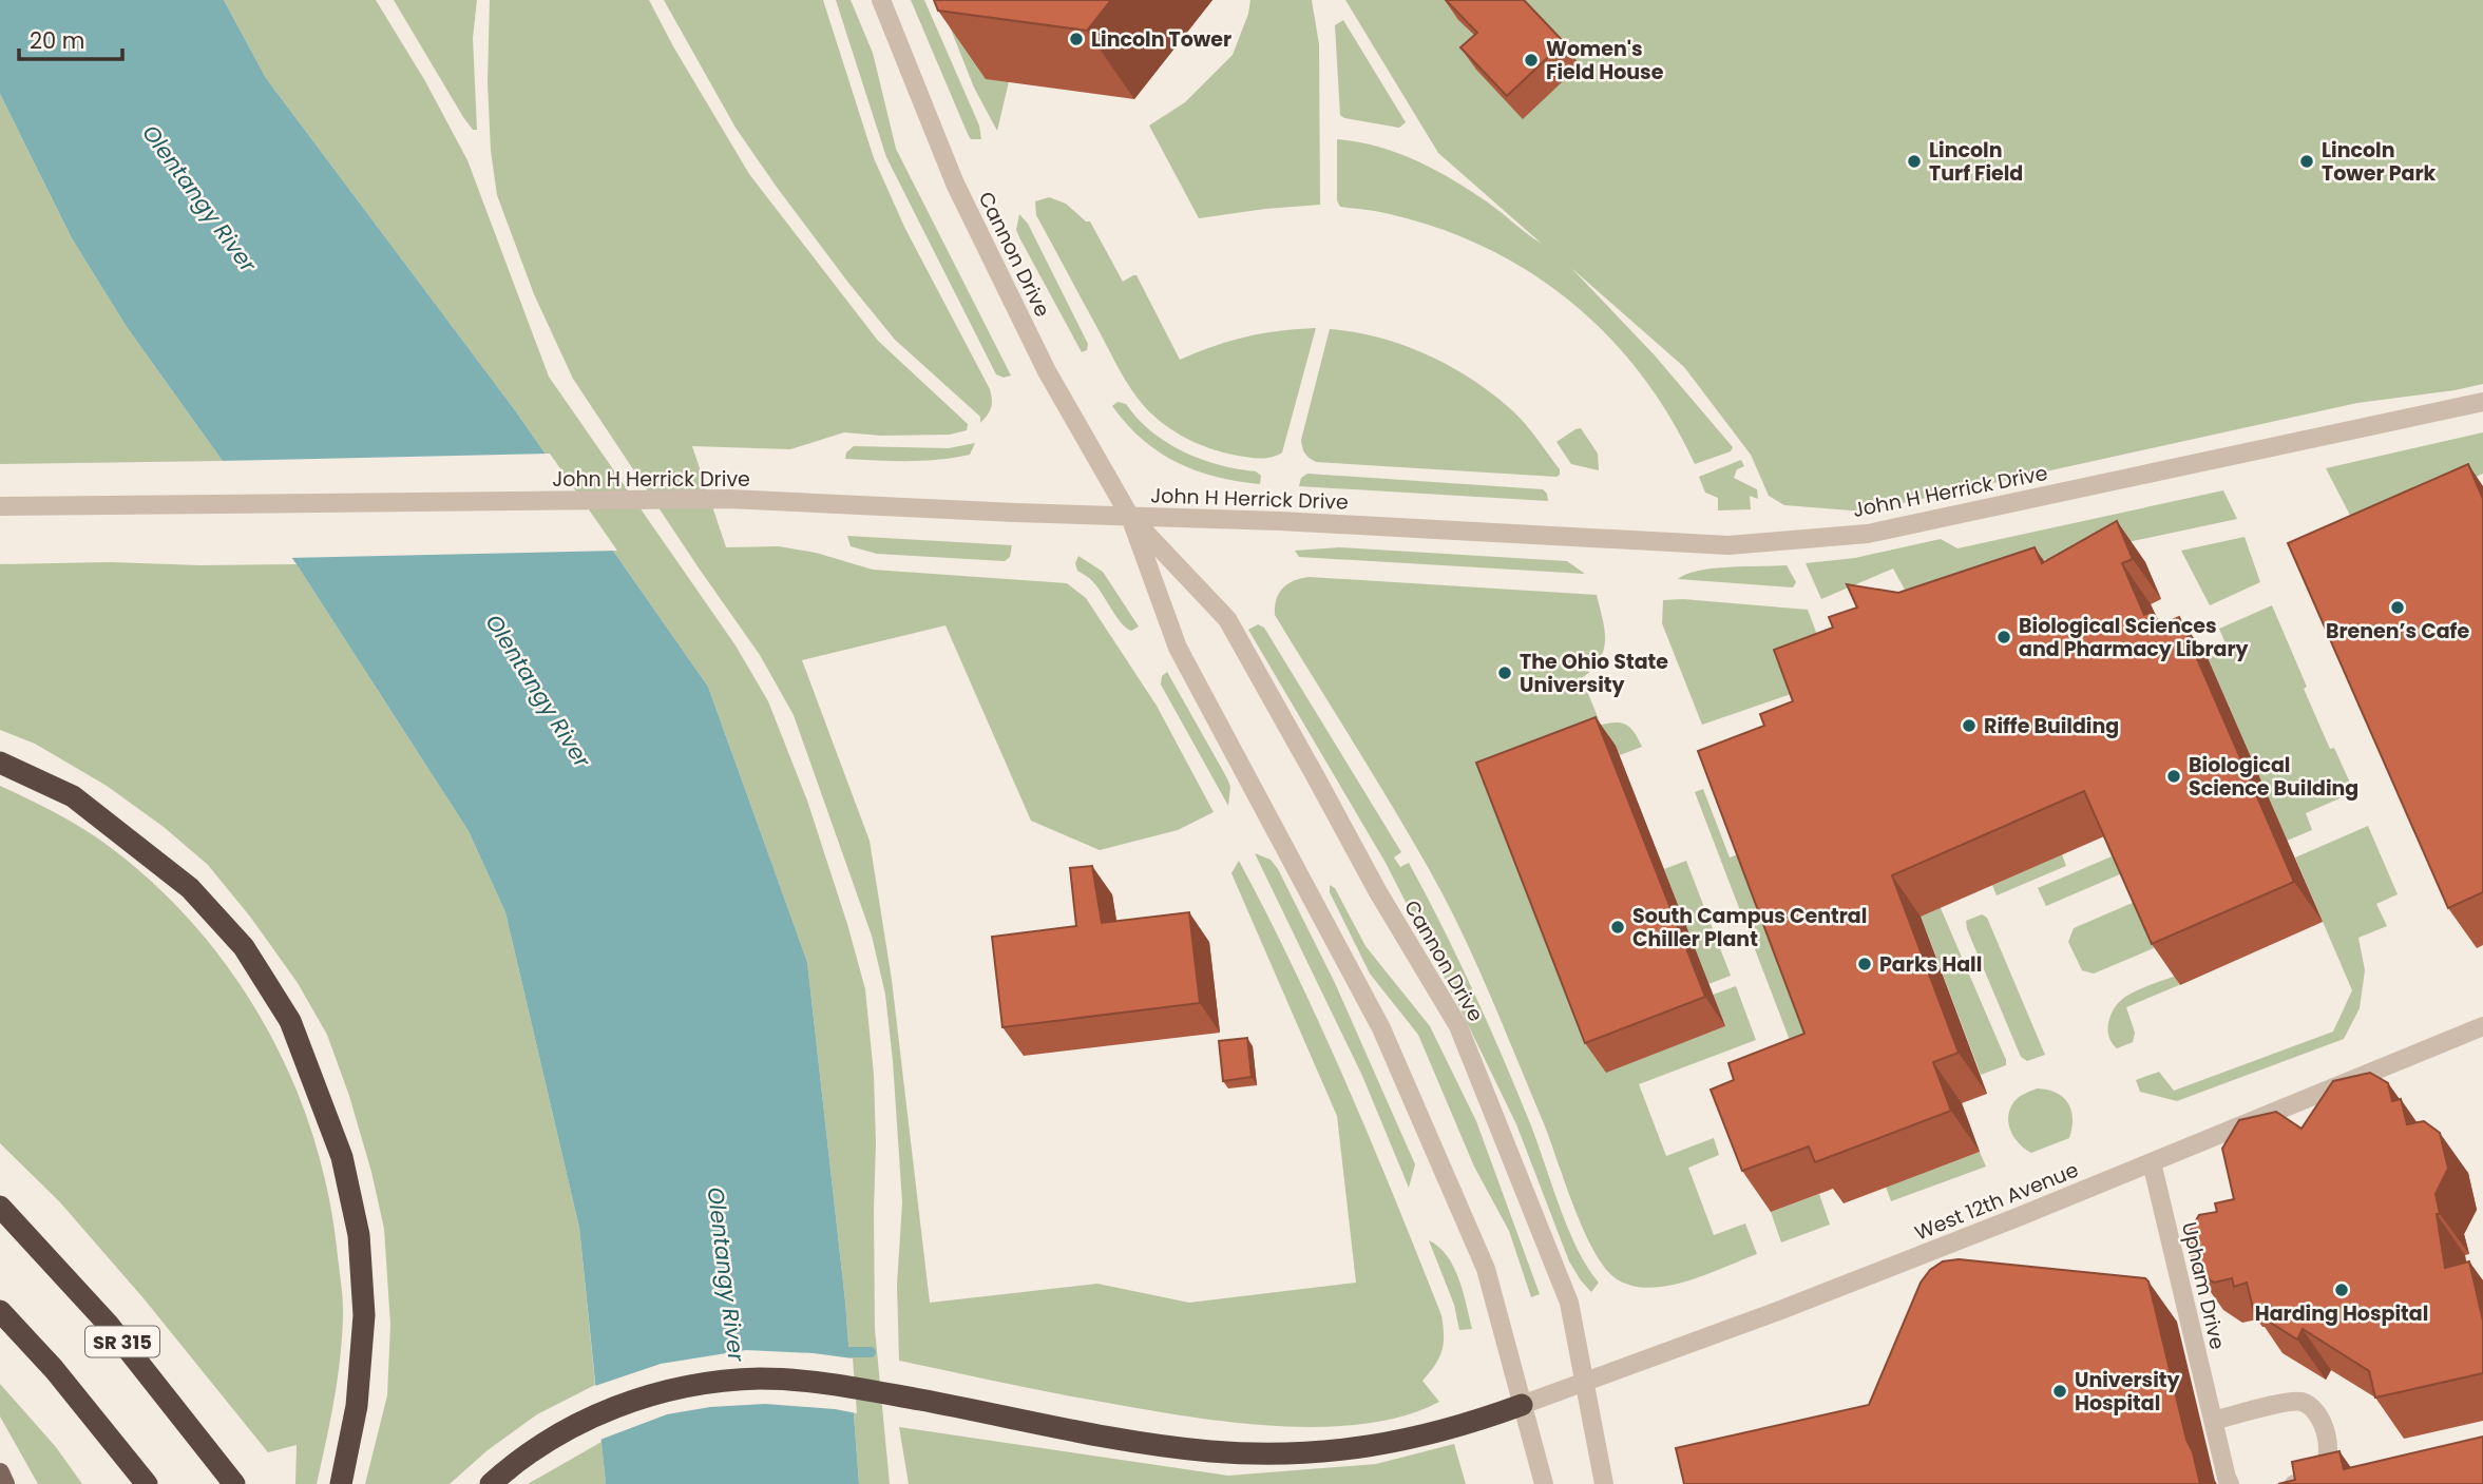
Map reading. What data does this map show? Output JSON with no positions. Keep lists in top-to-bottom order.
{
  "streets": {
    "highway": ["SR 315"],
    "street": [
      "Cannon Drive",
      "John H Herrick Drive",
      "West 12th Avenue",
      "Upham Drive"
    ]
  },
  "crossings": [
    ["Cannon Drive", "John H Herrick Drive"],
    ["Cannon Drive", "West 12th Avenue"],
    ["West 12th Avenue", "Upham Drive"]
  ],
  "water": ["Olentangy River"],
  "places": [
    "Lincoln Tower",
    "Women's Field House",
    "Lincoln Turf Field",
    "Lincoln Tower Park",
    "Brenen’s Cafe",
    "Biological Sciences and Pharmacy Library",
    "The Ohio State University",
    "Riffe Building",
    "Biological Science Building",
    "South Campus Central Chiller Plant",
    "Parks Hall",
    "Harding Hospital",
    "University Hospital"
  ],
  "scale_bar": "20 m"
}
